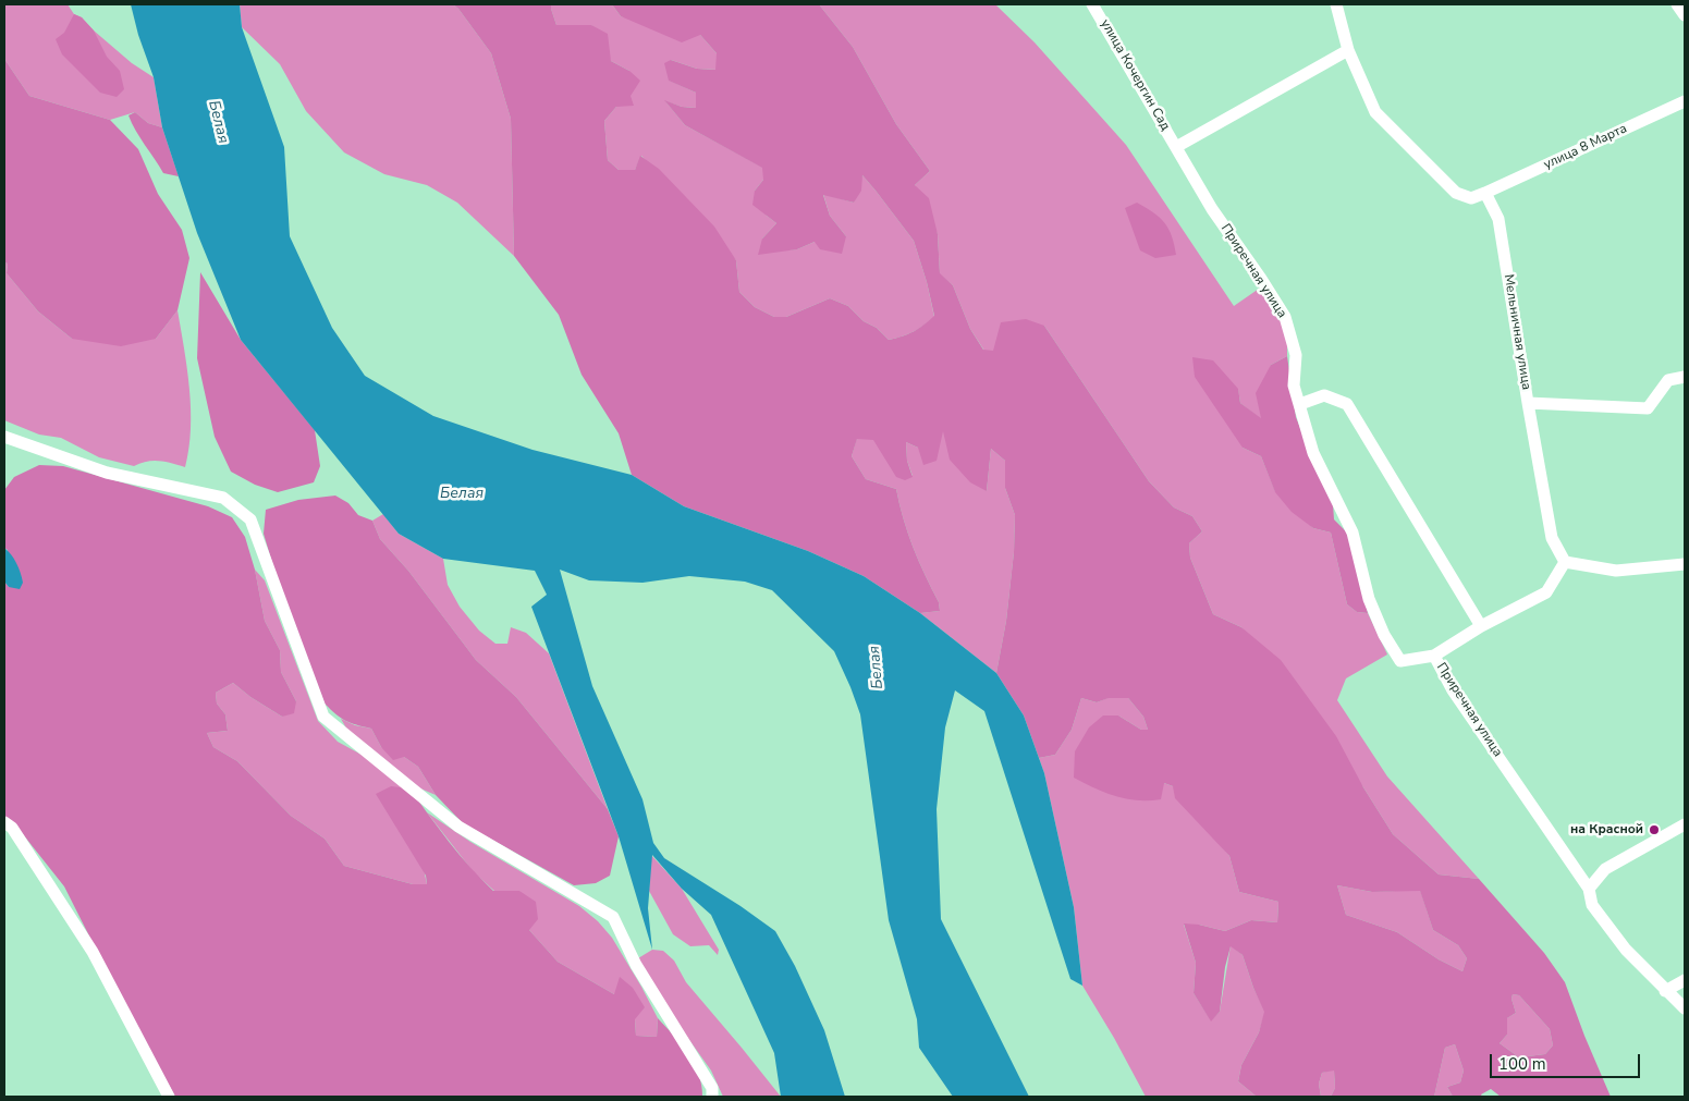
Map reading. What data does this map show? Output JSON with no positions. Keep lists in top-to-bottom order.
{
  "streets": {
    "street": [
      "улица Кочергин Сад",
      "улица 8 Марта",
      "Приречная улица",
      "Мельничная улица"
    ]
  },
  "crossings": [
    ["улица Кочергин Сад", "Приречная улица"],
    ["улица 8 Марта", "Мельничная улица"]
  ],
  "water": ["Белая"],
  "places": ["на Красной"],
  "scale_bar": "100 m"
}
